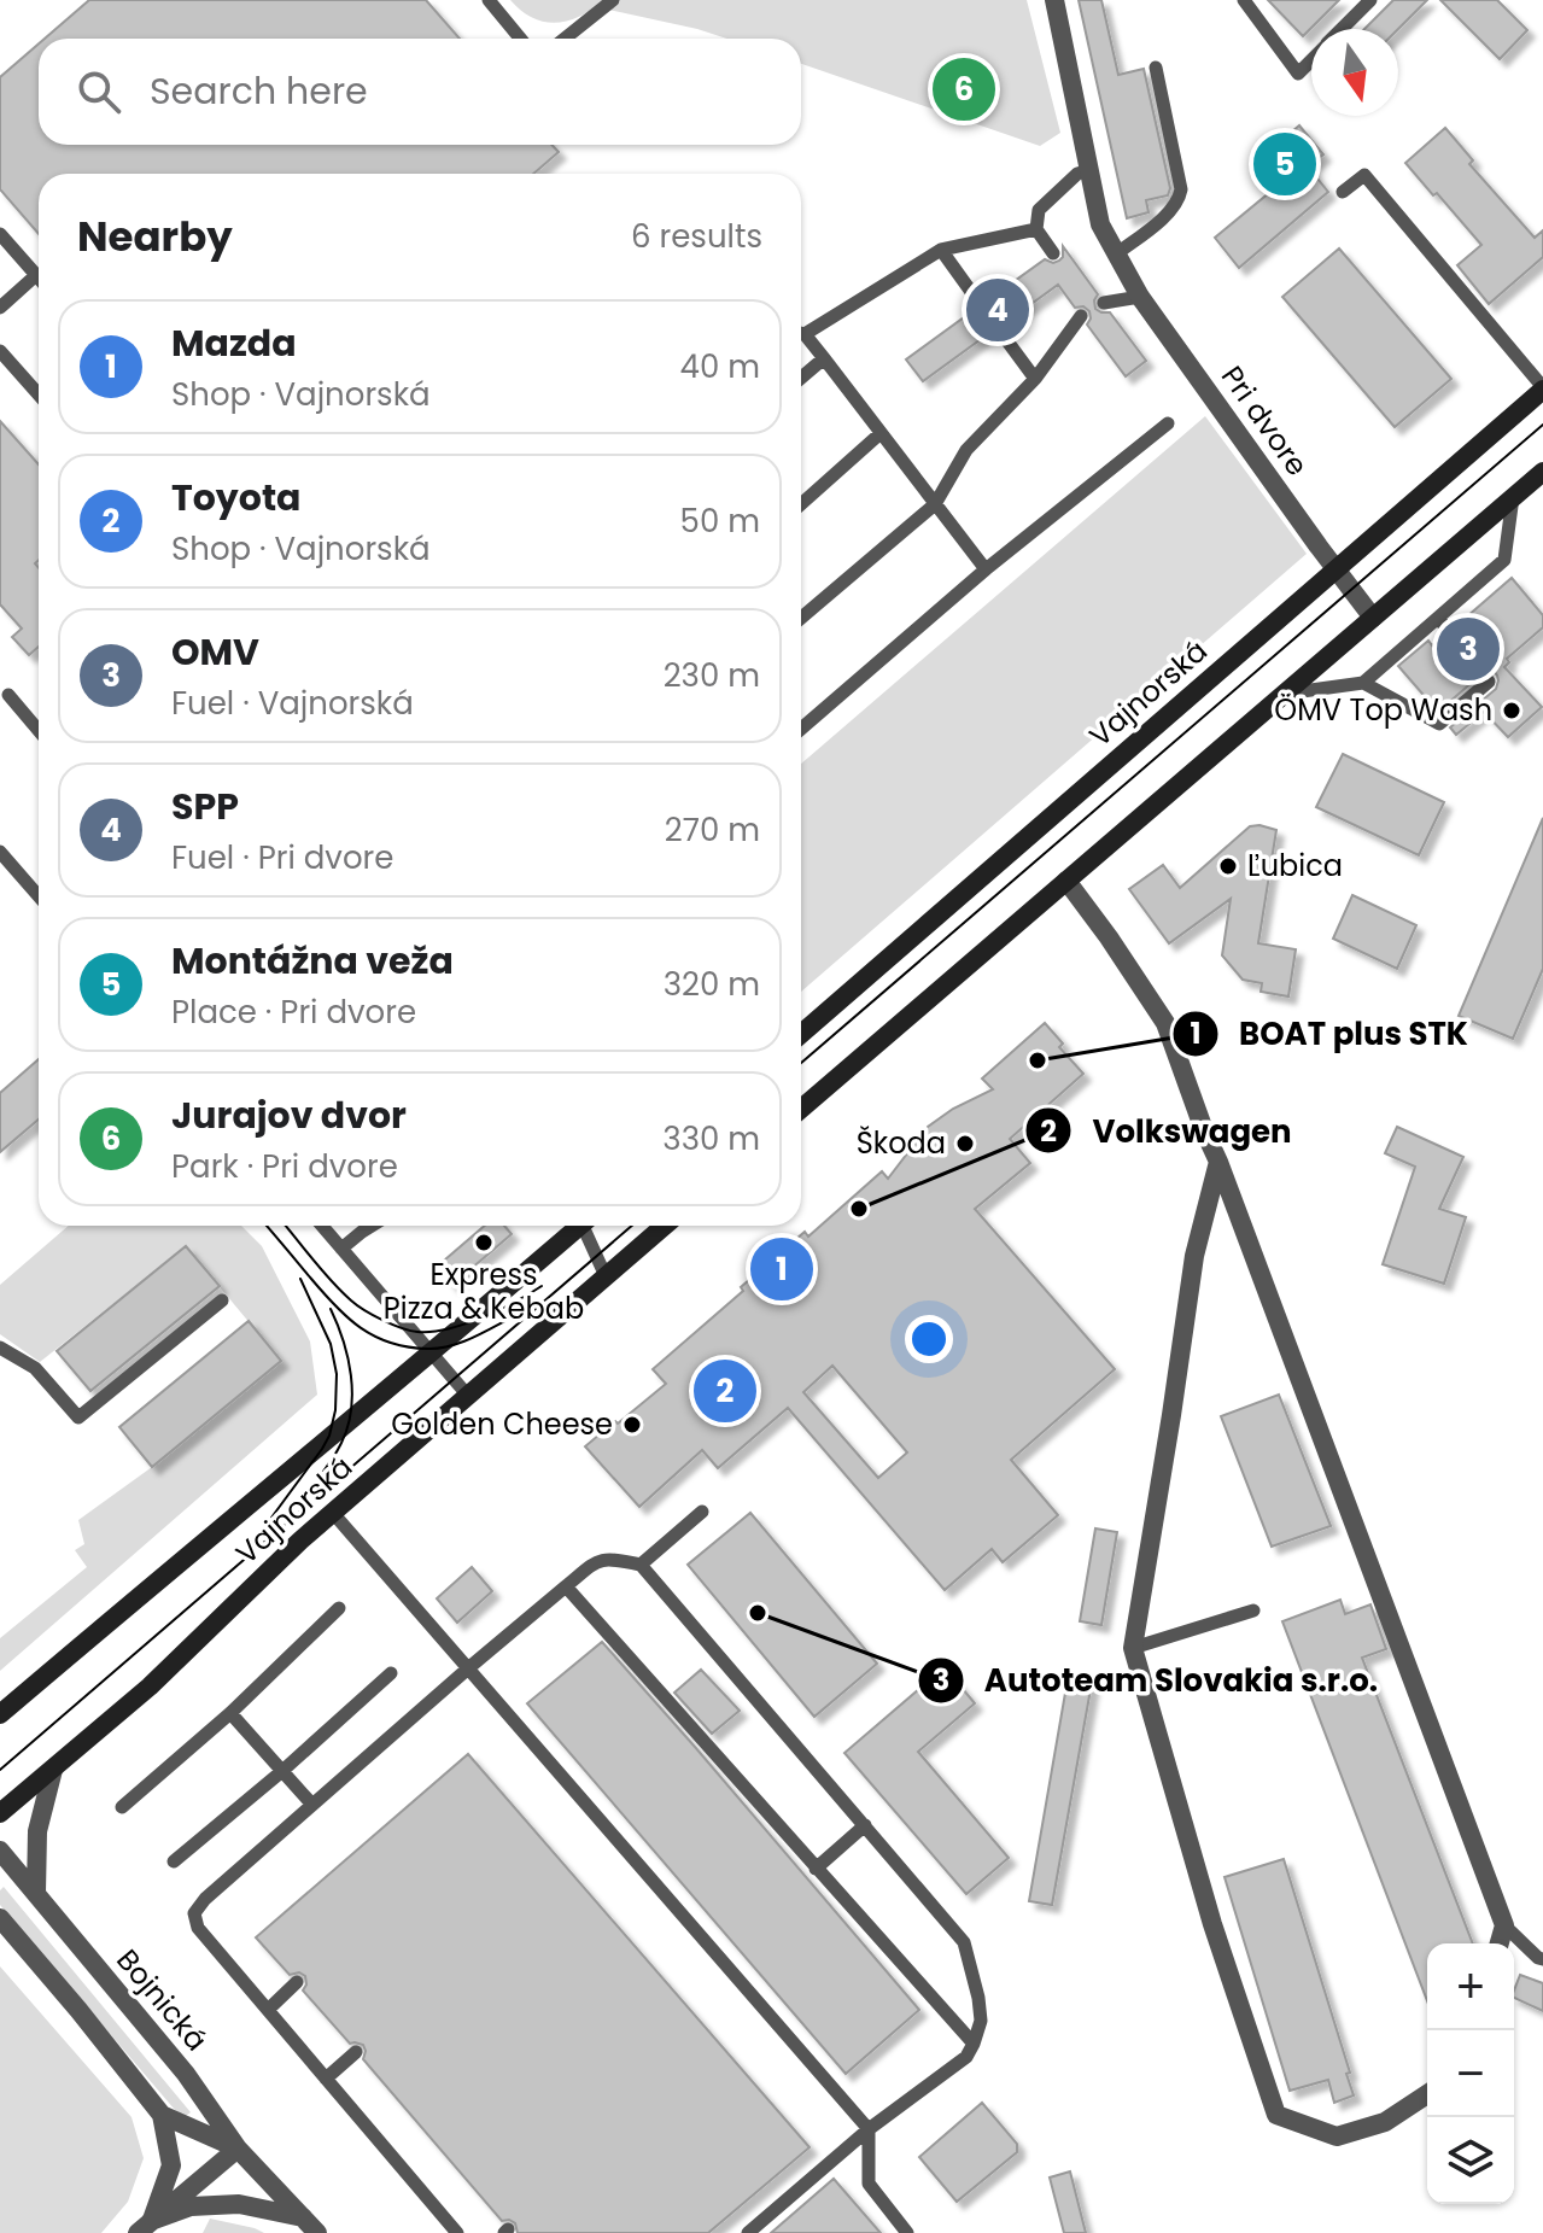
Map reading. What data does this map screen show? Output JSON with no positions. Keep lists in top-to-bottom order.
{
  "streets": {
    "main road": ["Vajnorská"],
    "street": ["Pri dvore", "Bojnická"]
  },
  "crossings": [
    ["Pri dvore", "Vajnorská"]
  ],
  "places": [
    "ÖMV Top Wash",
    "Ľubica",
    "BOAT plus STK",
    "Škoda",
    "Volkswagen",
    "Express Pizza & Kebab",
    "Golden Cheese",
    "Autoteam Slovakia s.r.o."
  ],
  "north": "bottom",
  "page": {
    "search": "Search here",
    "pins": [
      "6",
      "5",
      "4",
      "3",
      "1",
      "2"
    ],
    "heading": ["Nearby", "6 results"],
    "list": [
      {
        "mark": "1",
        "name": "Mazda",
        "note": "Shop · Vajnorská",
        "value": "40 m"
      },
      {
        "mark": "2",
        "name": "Toyota",
        "note": "Shop · Vajnorská",
        "value": "50 m"
      },
      {
        "mark": "3",
        "name": "OMV",
        "note": "Fuel · Vajnorská",
        "value": "230 m"
      },
      {
        "mark": "4",
        "name": "SPP",
        "note": "Fuel · Pri dvore",
        "value": "270 m"
      },
      {
        "mark": "5",
        "name": "Montážna veža",
        "note": "Place · Pri dvore",
        "value": "320 m"
      },
      {
        "mark": "6",
        "name": "Jurajov dvor",
        "note": "Park · Pri dvore",
        "value": "330 m"
      }
    ],
    "map_buttons": ["+", "−"]
  }
}
